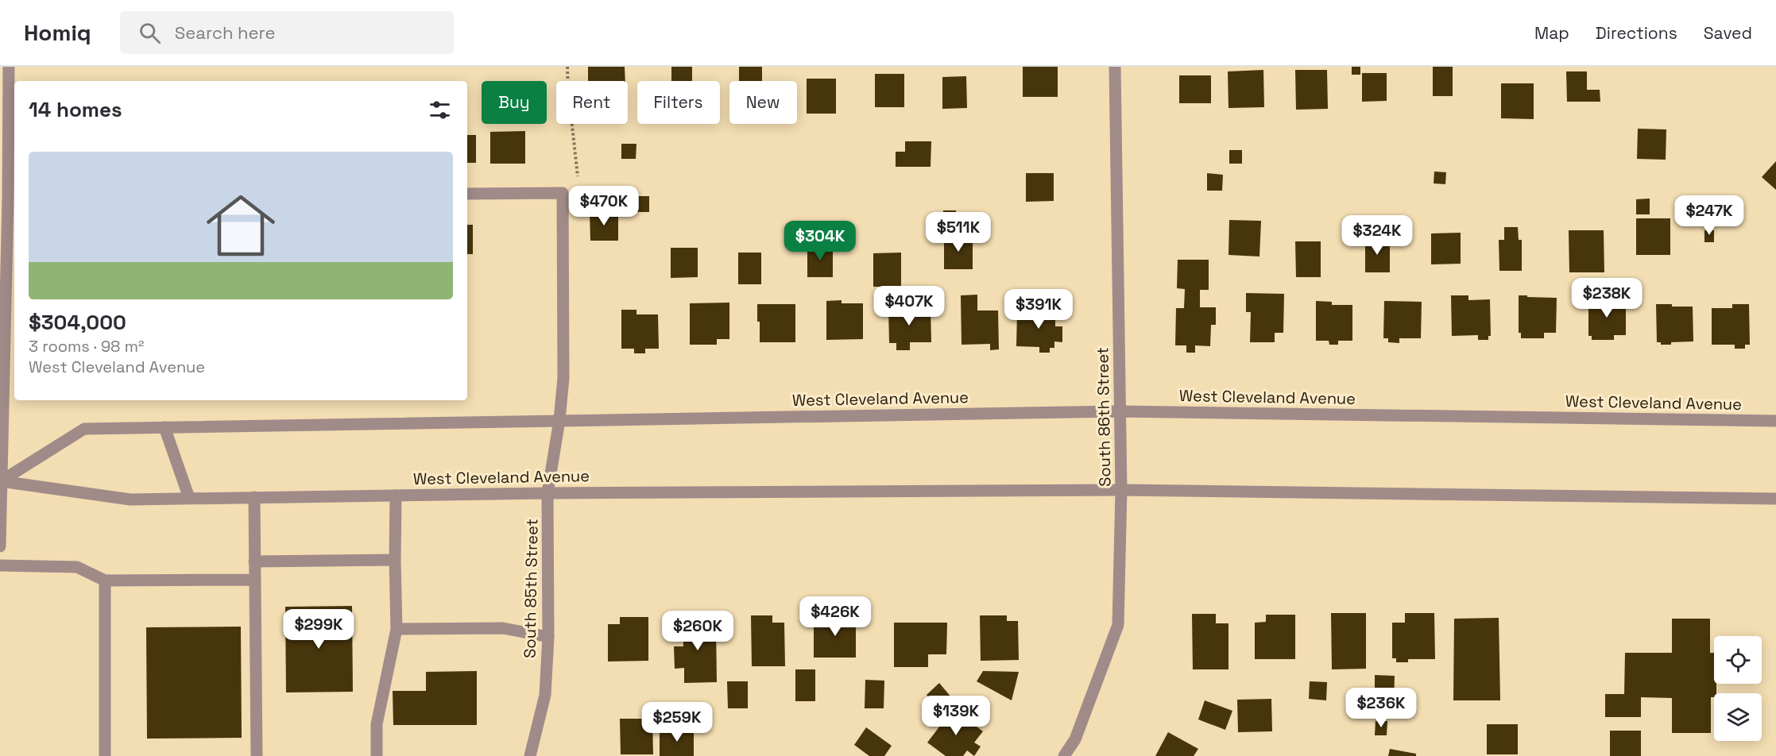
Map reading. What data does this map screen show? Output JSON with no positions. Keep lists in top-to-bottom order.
{
  "streets": {
    "street": ["West Cleveland Avenue", "South 86th Street", "South 85th Street"]
  },
  "crossings": [
    ["West Cleveland Avenue", "South 86th Street"],
    ["West Cleveland Avenue", "South 85th Street"]
  ],
  "page": {
    "header": "Homiq",
    "search": "Search here",
    "nav": ["Map", "Directions", "Saved"],
    "chip": [
      "Buy",
      "Rent",
      "Filters",
      "New"
    ],
    "heading": "14 homes",
    "list": [
      {
        "name": "$304,000",
        "note": "3 rooms · 98 m² · West Cleveland Avenue"
      }
    ],
    "price": [
      "$470K",
      "$247K",
      "$511K",
      "$324K",
      "$304K",
      "$238K",
      "$407K",
      "$391K",
      "$426K",
      "$299K",
      "$260K",
      "$236K",
      "$139K",
      "$259K"
    ]
  }
}
